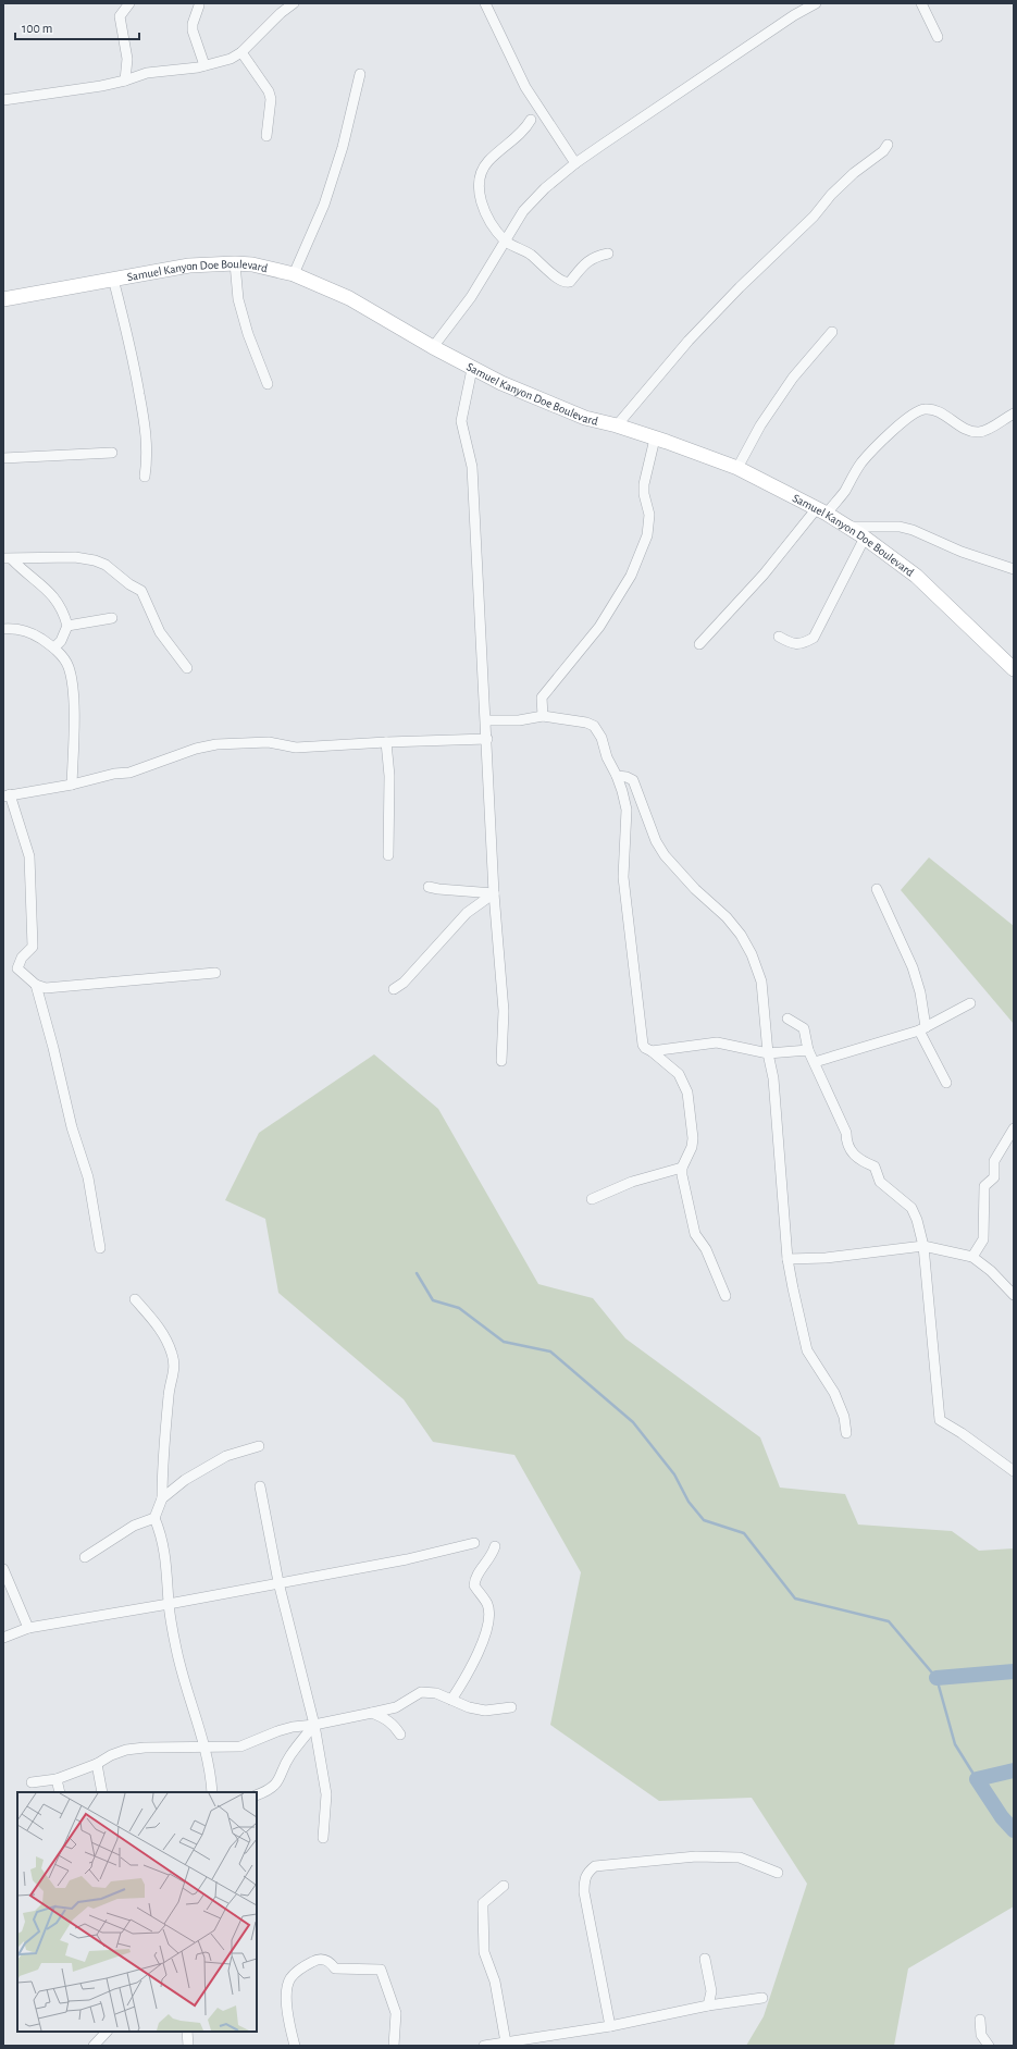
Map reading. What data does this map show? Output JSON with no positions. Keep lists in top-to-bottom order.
{
  "streets": {
    "street": ["Samuel Kanyon Doe Boulevard"]
  },
  "scale_bar": "100 m"
}
